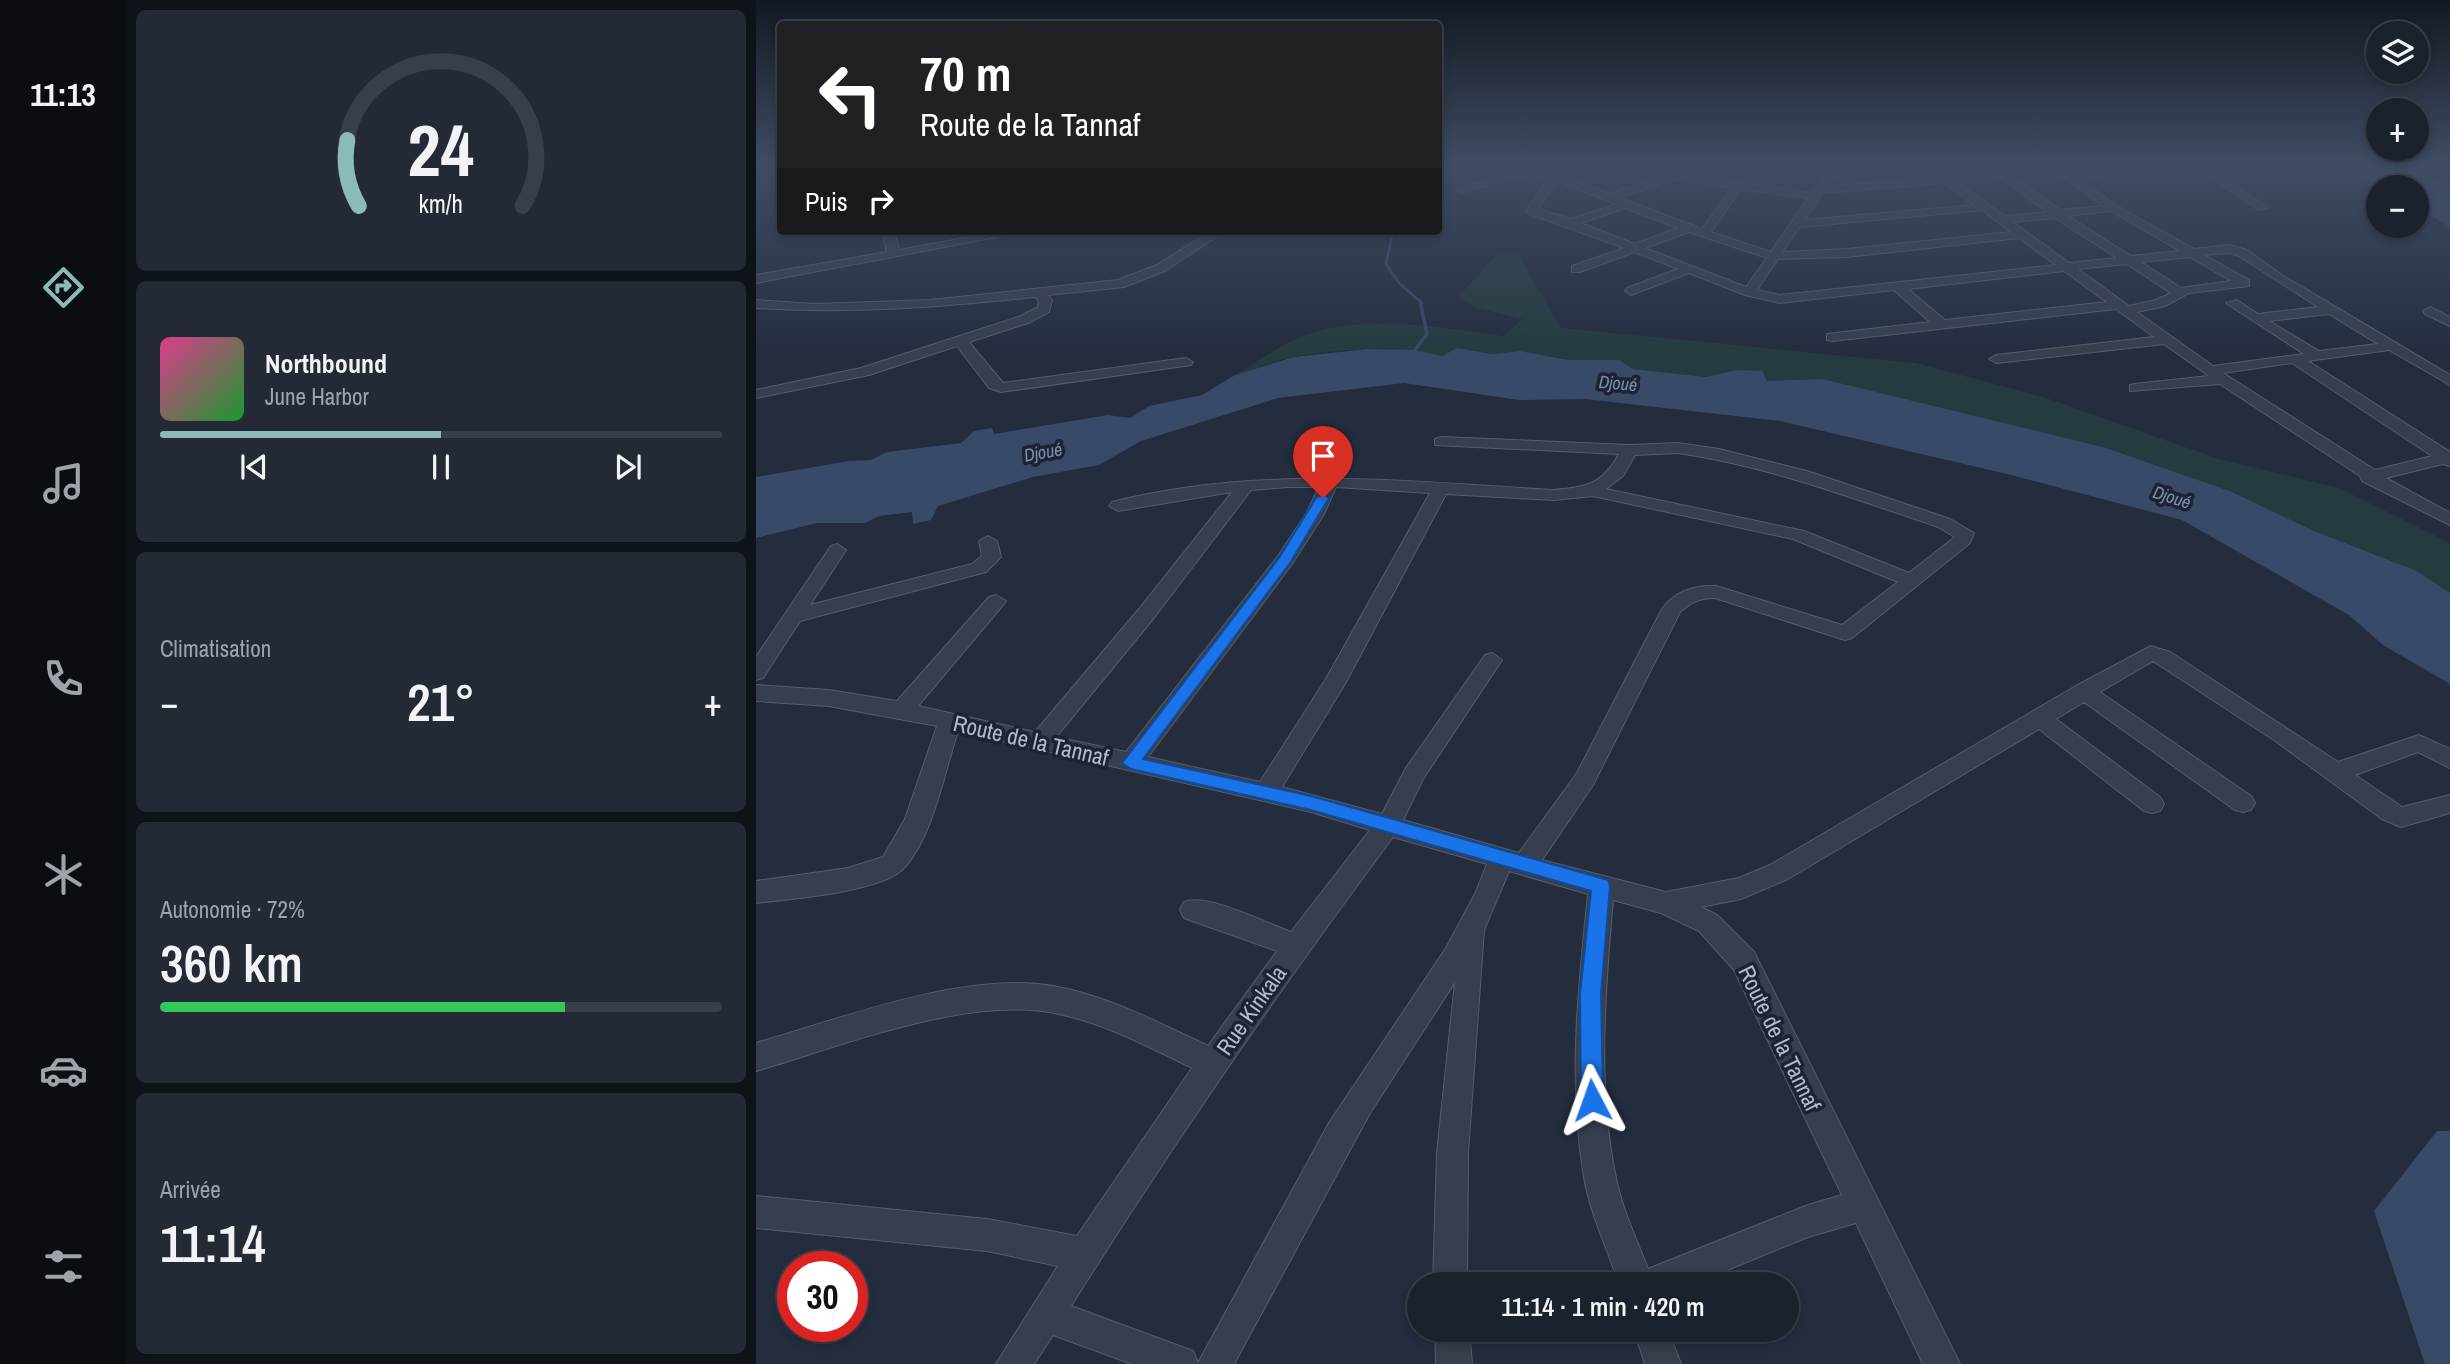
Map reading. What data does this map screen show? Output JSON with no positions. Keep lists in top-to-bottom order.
{
  "streets": {
    "street": ["Route de la Tannaf", "Rue Kinkala"]
  },
  "crossings": [
    ["Route de la Tannaf", "Rue Kinkala"]
  ],
  "water": ["Djoué"],
  "page": {
    "tabs": "11:13",
    "map_buttons": ["+", "−"],
    "turn": ["70 m", "Route de la Tannaf"],
    "then": "Puis",
    "song": ["Northbound", "June Harbor"],
    "tile": [
      "Climatisation",
      ["Autonomie · 72%", "360 km"],
      ["Arrivée", "11:14"]
    ],
    "heat": ["−", "21°", "+"],
    "limit": "30",
    "trip": "11:14 · 1 min · 420 m",
    "gauge": ["24", "km/h"]
  }
}
